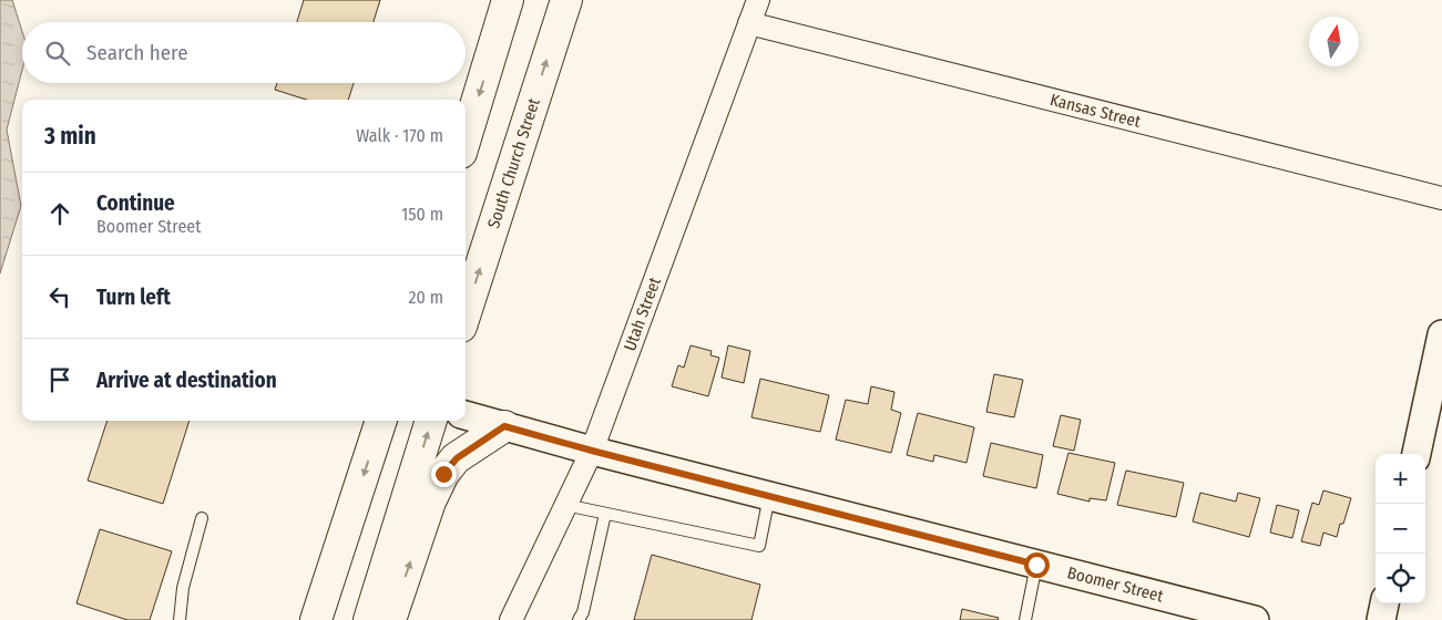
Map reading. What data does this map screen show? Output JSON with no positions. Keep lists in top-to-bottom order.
{
  "streets": {
    "main road": ["South Church Street"],
    "street": ["Kansas Street", "Utah Street", "Boomer Street"]
  },
  "crossings": [
    ["Kansas Street", "Utah Street"],
    ["Utah Street", "Boomer Street"]
  ],
  "north": "top",
  "page": {
    "search": "Search here",
    "heading": ["3 min", "Walk · 170 m"],
    "list": [
      ["Continue", "Boomer Street", "150 m"],
      ["Turn left", "20 m"],
      "Arrive at destination"
    ],
    "map_buttons": ["+", "−"]
  }
}
